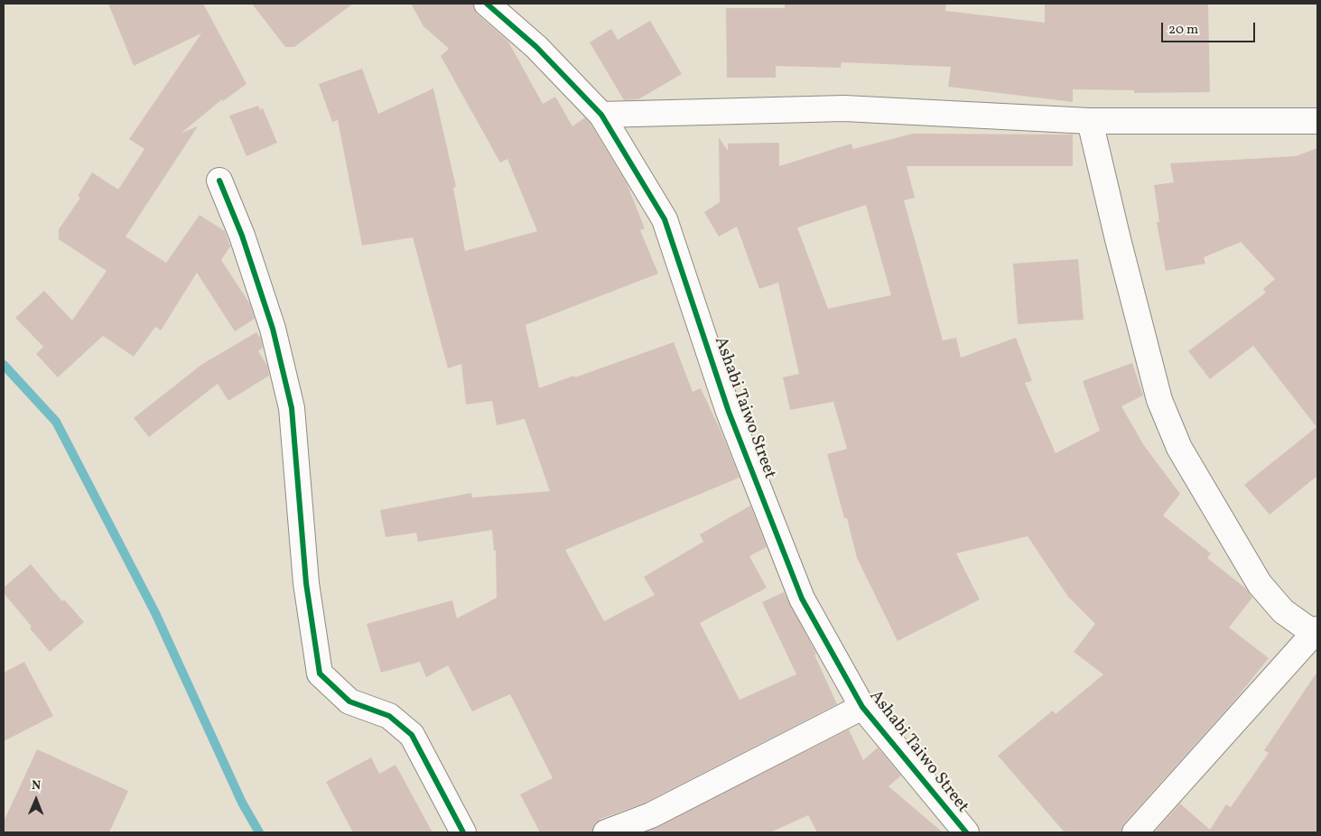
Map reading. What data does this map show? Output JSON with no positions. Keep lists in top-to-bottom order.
{
  "streets": {
    "street": ["Ashabi Taiwo Street"]
  },
  "scale_bar": "20 m",
  "north": "top"
}
